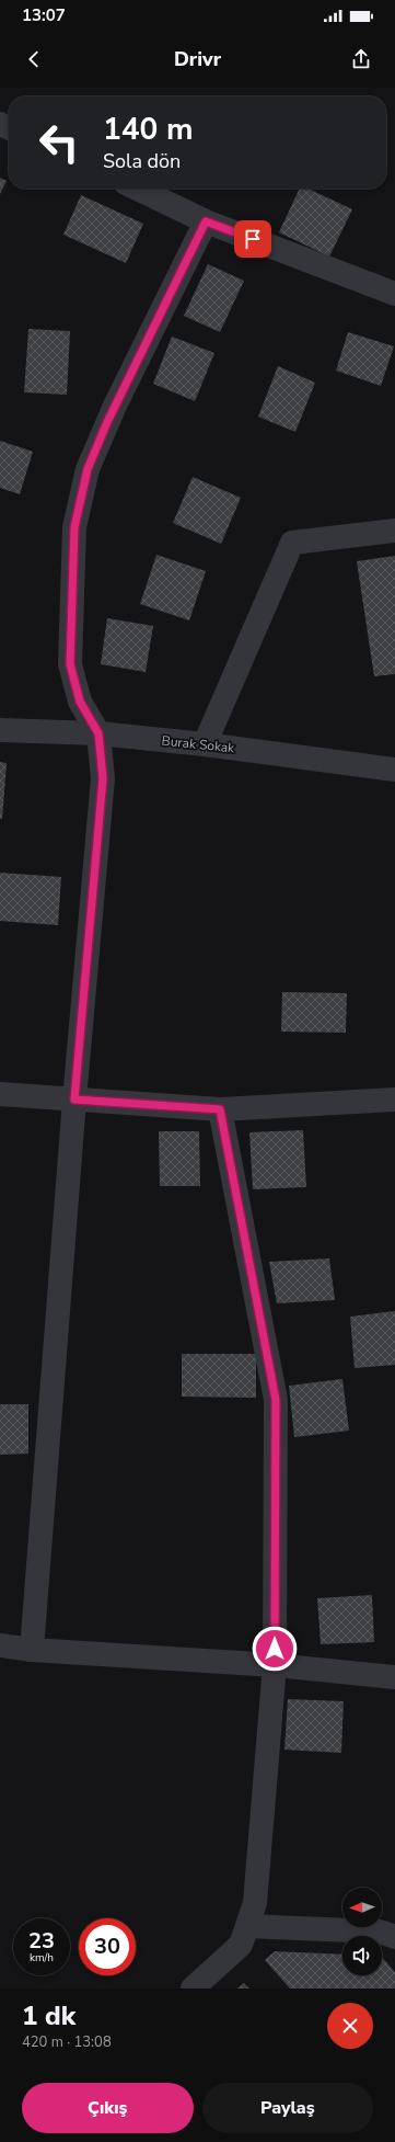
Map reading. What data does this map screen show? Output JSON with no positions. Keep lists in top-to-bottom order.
{
  "streets": {
    "street": ["Burak Sokak"]
  },
  "north": "left",
  "page": {
    "status": "13:07",
    "header": "Drivr",
    "turn": ["140 m", "Sola dön"],
    "speed": "23 km/h",
    "limit": "30",
    "heading": ["1 dk", "420 m · 13:08"],
    "buttons": ["Çıkış", "Paylaş"]
  }
}
